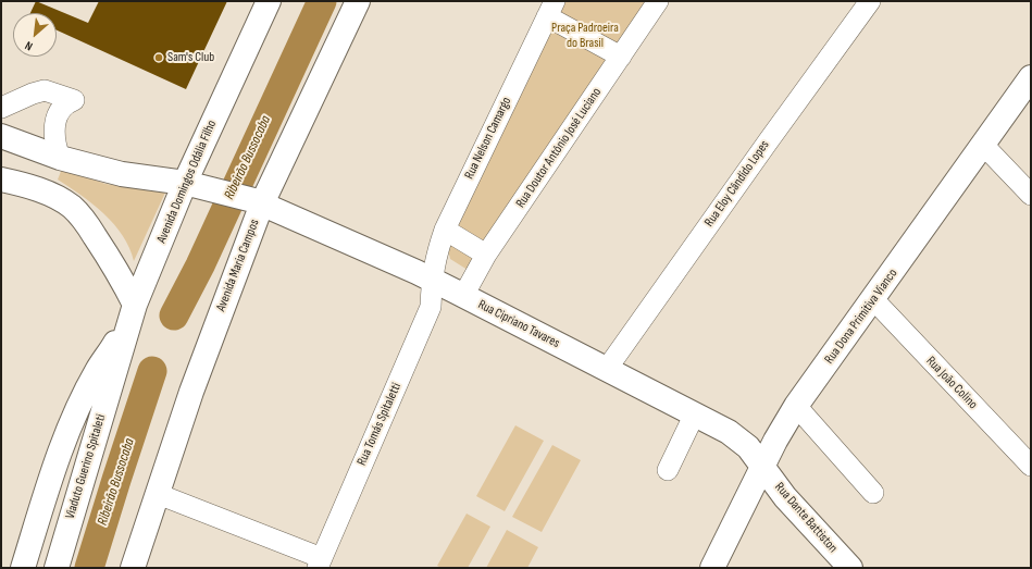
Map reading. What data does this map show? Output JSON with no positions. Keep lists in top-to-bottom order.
{
  "streets": {
    "main road": [
      "Avenida Domingos Odália Filho",
      "Avenida Maria Campos",
      "Rua Dona Primitiva Vianco",
      "Rua Cipriano Tavares",
      "Viaduto Guerino Spitaleti",
      "Rua Dante Battiston"
    ],
    "street": [
      "Rua Nelson Camargo",
      "Rua Doutor Antônio José Luciano",
      "Rua Eloy Cândido Lopes",
      "Rua João Colino",
      "Rua Tomás Spitaletti"
    ]
  },
  "crossings": [
    ["Rua Nelson Camargo", "Rua Cipriano Tavares"],
    ["Rua Nelson Camargo", "Rua Tomás Spitaletti"],
    ["Rua Doutor Antônio José Luciano", "Rua Cipriano Tavares"],
    ["Avenida Domingos Odália Filho", "Rua Cipriano Tavares"],
    ["Avenida Domingos Odália Filho", "Viaduto Guerino Spitaleti"],
    ["Rua Eloy Cândido Lopes", "Rua Cipriano Tavares"],
    ["Avenida Maria Campos", "Rua Cipriano Tavares"],
    ["Rua Dona Primitiva Vianco", "Rua Cipriano Tavares"],
    ["Rua Dona Primitiva Vianco", "Rua João Colino"],
    ["Rua Dona Primitiva Vianco", "Rua Dante Battiston"],
    ["Rua Cipriano Tavares", "Rua Tomás Spitaletti"],
    ["Rua Cipriano Tavares", "Rua Dante Battiston"]
  ],
  "water": ["Ribeirão Bussocaba"],
  "parks": ["Praça Padroeira do Brasil"],
  "places": ["Sam's Club"],
  "north": "bottom left"
}
